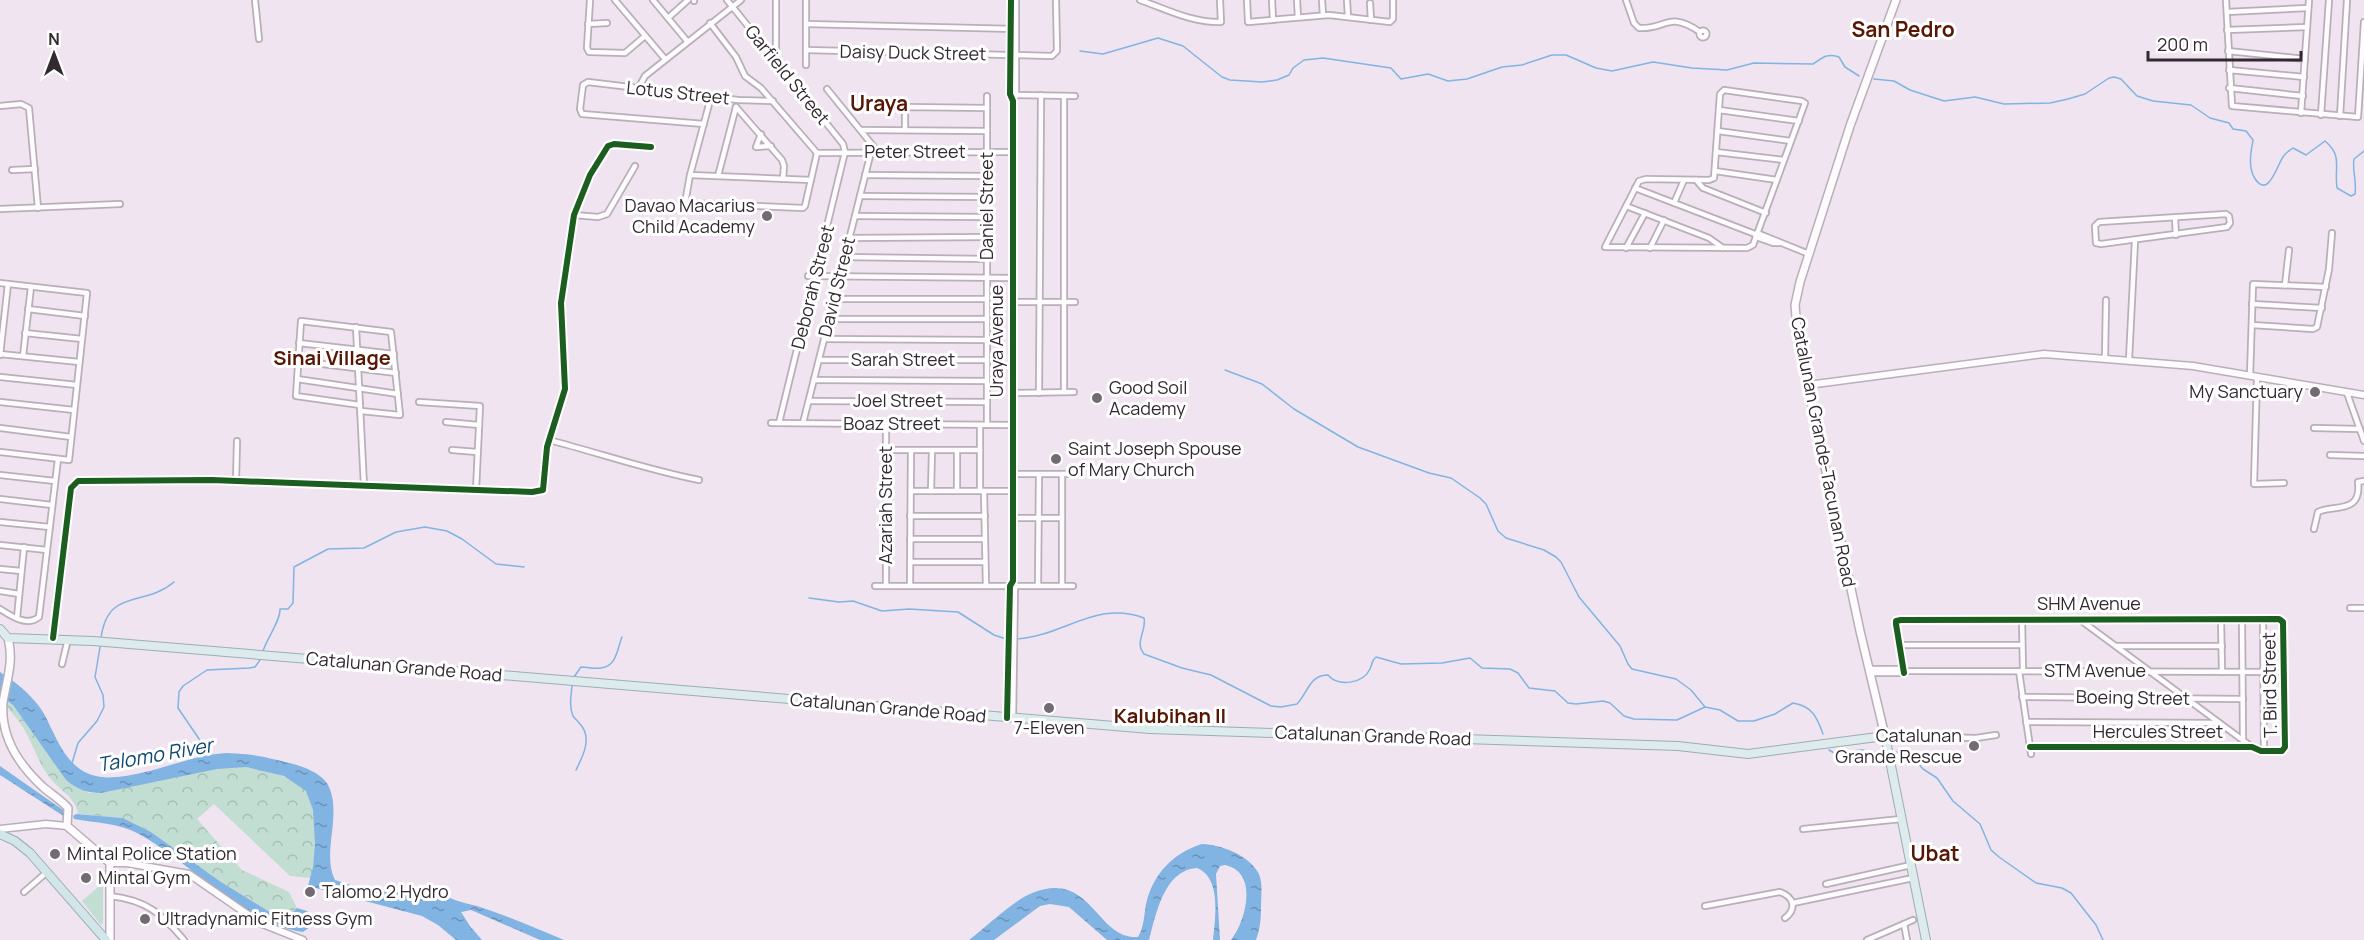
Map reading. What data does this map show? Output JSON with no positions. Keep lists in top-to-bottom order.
{
  "streets": {
    "main road": ["Catalunan Grande-Tacunan Road", "Catalunan Grande Road"],
    "street": [
      "Daisy Duck Street",
      "Garfield Street",
      "Lotus Street",
      "Peter Street",
      "Daniel Street",
      "Deborah Street",
      "David Street",
      "Uraya Avenue",
      "Sarah Street",
      "Joel Street",
      "Boaz Street",
      "Azariah Street",
      "SHM Avenue",
      "STM Avenue",
      "T. Bird Street",
      "Boeing Street",
      "Hercules Street"
    ]
  },
  "crossings": [
    ["Daisy Duck Street", "Uraya Avenue"],
    ["Garfield Street", "Peter Street"],
    ["Garfield Street", "Deborah Street"],
    ["Peter Street", "Daniel Street"],
    ["Peter Street", "Deborah Street"],
    ["Peter Street", "David Street"],
    ["Peter Street", "Uraya Avenue"],
    ["Daniel Street", "Sarah Street"],
    ["Daniel Street", "Joel Street"],
    ["Daniel Street", "Boaz Street"],
    ["Deborah Street", "Boaz Street"],
    ["David Street", "Sarah Street"],
    ["David Street", "Joel Street"],
    ["David Street", "Boaz Street"],
    ["Uraya Avenue", "Boaz Street"],
    ["Uraya Avenue", "Catalunan Grande Road"],
    ["Boaz Street", "Azariah Street"],
    ["Catalunan Grande-Tacunan Road", "Catalunan Grande Road"],
    ["Catalunan Grande-Tacunan Road", "STM Avenue"],
    ["SHM Avenue", "T. Bird Street"],
    ["STM Avenue", "T. Bird Street"],
    ["T. Bird Street", "Hercules Street"]
  ],
  "districts": [
    "San Pedro",
    "Uraya",
    "Sinai Village",
    "Kalubihan II",
    "Ubat"
  ],
  "water": ["Talomo River"],
  "places": [
    "Davao Macarius Child Academy",
    "My Sanctuary",
    "Good Soil Academy",
    "Saint Joseph Spouse of Mary Church",
    "7-Eleven",
    "Catalunan Grande Rescue",
    "Mintal Police Station",
    "Mintal Gym",
    "Talomo 2 Hydro",
    "Ultradynamic Fitness Gym"
  ],
  "scale_bar": "200 m",
  "north": "top"
}
